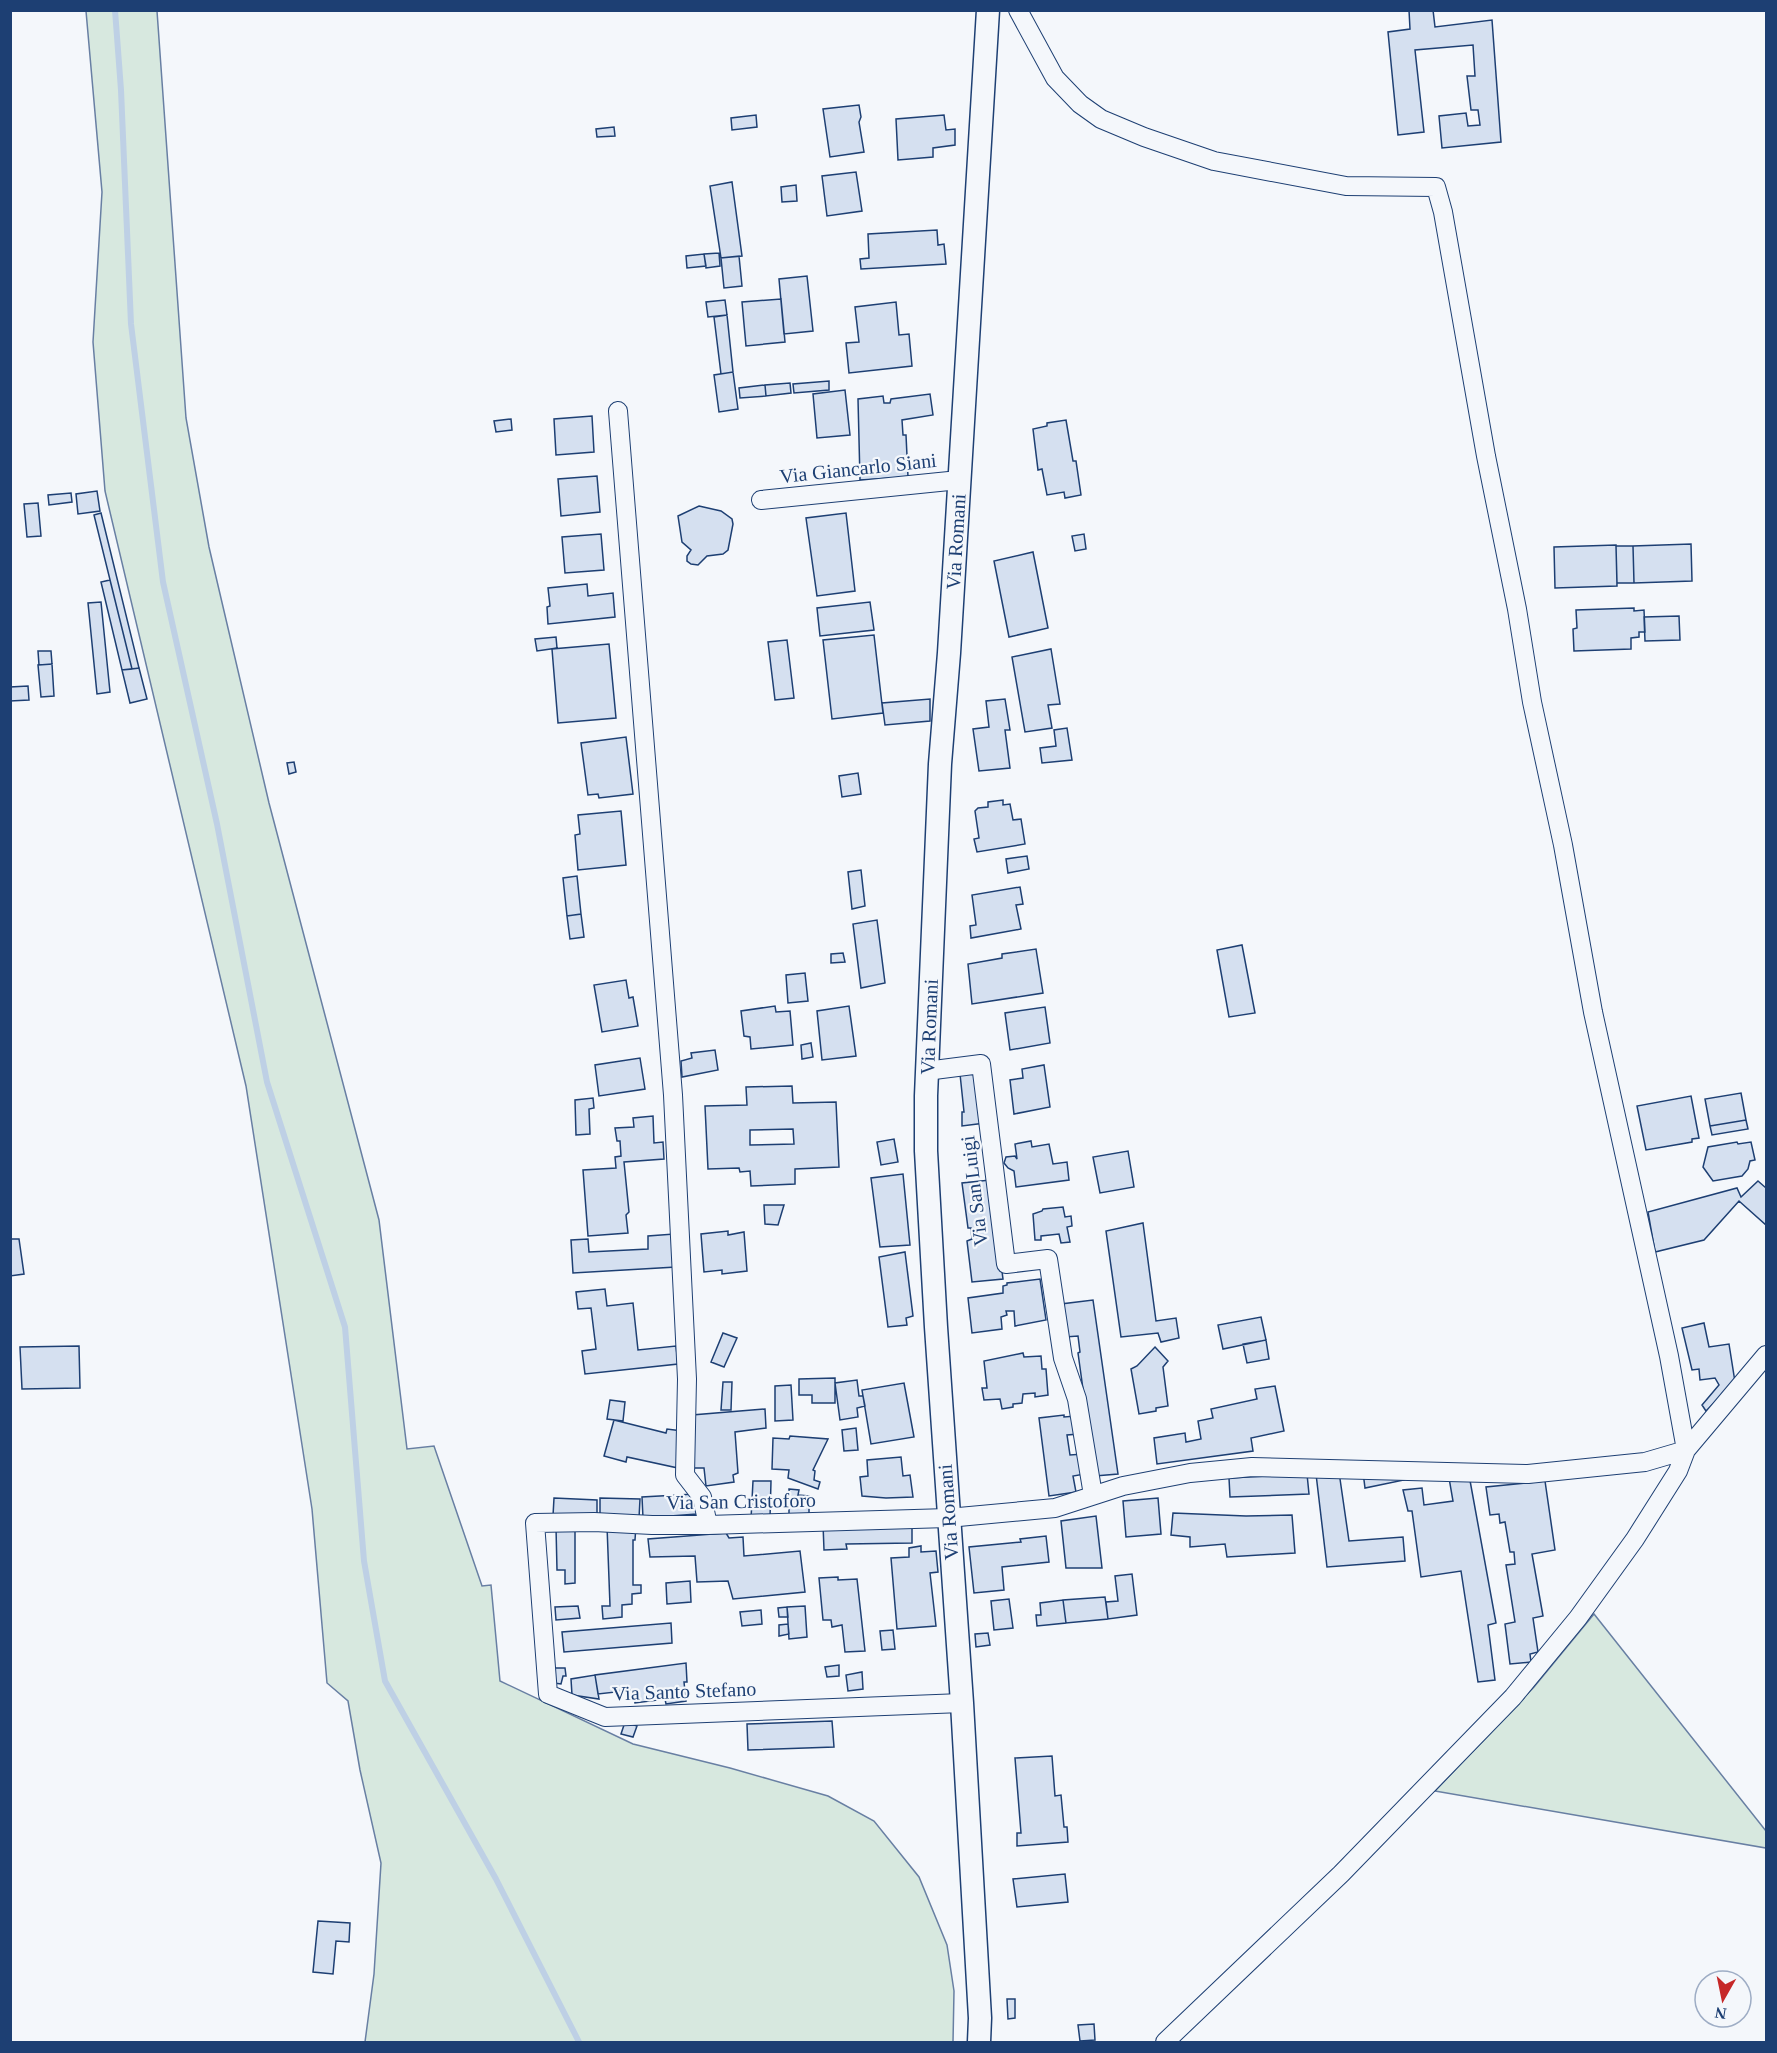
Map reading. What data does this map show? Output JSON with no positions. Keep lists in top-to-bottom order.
{
  "streets": {
    "street": [
      "Via Giancarlo Siani",
      "Via Romani",
      "Via San Luigi",
      "Via San Cristoforo",
      "Via Santo Stefano"
    ]
  },
  "crossings": [
    ["Via Giancarlo Siani", "Via Romani"],
    ["Via Romani", "Via San Luigi"],
    ["Via Romani", "Via San Cristoforo"],
    ["Via Romani", "Via Santo Stefano"],
    ["Via San Luigi", "Via San Cristoforo"],
    ["Via San Cristoforo", "Via Santo Stefano"]
  ],
  "north": "bottom"
}
